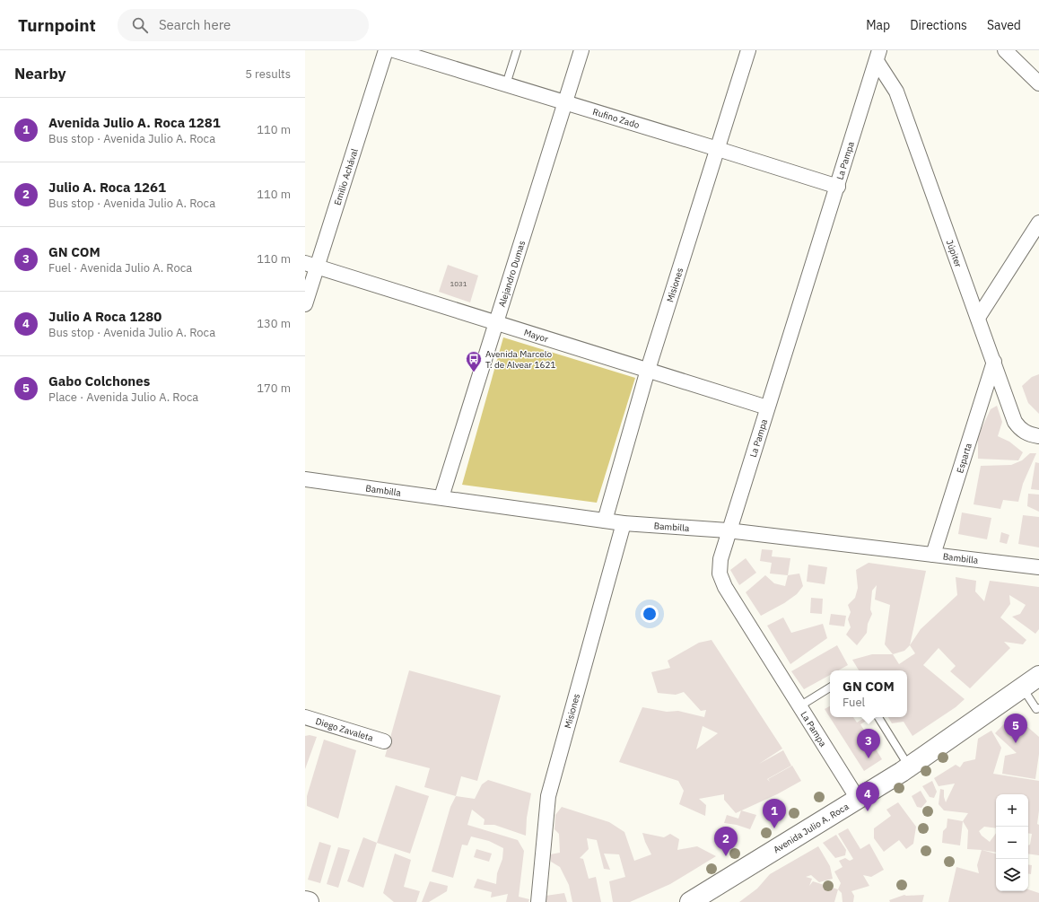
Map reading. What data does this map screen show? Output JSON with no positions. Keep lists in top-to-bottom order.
{
  "streets": {
    "main road": ["Avenida Julio A. Roca"],
    "street": [
      "Rufino Zado",
      "La Pampa",
      "Emilio Achával",
      "Júpiter",
      "Alejandro Dumas",
      "Misiones",
      "Mayor",
      "Esparta",
      "Bambilla",
      "Diego Zavaleta"
    ]
  },
  "crossings": [
    ["Rufino Zado", "La Pampa"],
    ["Rufino Zado", "Alejandro Dumas"],
    ["Rufino Zado", "Misiones"],
    ["La Pampa", "Júpiter"],
    ["La Pampa", "Mayor"],
    ["La Pampa", "Bambilla"],
    ["La Pampa", "Avenida Julio A. Roca"],
    ["Emilio Achával", "Mayor"],
    ["Júpiter", "Esparta"],
    ["Alejandro Dumas", "Mayor"],
    ["Alejandro Dumas", "Bambilla"],
    ["Misiones", "Mayor"],
    ["Misiones", "Bambilla"],
    ["Esparta", "Bambilla"]
  ],
  "places": {
    "bus stop": ["Avenida Marcelo T. de Alvear 1621"]
  },
  "house_numbers": ["1031"],
  "page": {
    "header": "Turnpoint",
    "search": "Search here",
    "nav": ["Map", "Directions", "Saved"],
    "heading": ["Nearby", "5 results"],
    "list": [
      {
        "mark": "1",
        "name": "Avenida Julio A. Roca 1281",
        "note": "Bus stop · Avenida Julio A. Roca",
        "value": "110 m"
      },
      {
        "mark": "2",
        "name": "Julio A. Roca 1261",
        "note": "Bus stop · Avenida Julio A. Roca",
        "value": "110 m"
      },
      {
        "mark": "3",
        "name": "GN COM",
        "note": "Fuel · Avenida Julio A. Roca",
        "value": "110 m"
      },
      {
        "mark": "4",
        "name": "Julio A Roca 1280",
        "note": "Bus stop · Avenida Julio A. Roca",
        "value": "130 m"
      },
      {
        "mark": "5",
        "name": "Gabo Colchones",
        "note": "Place · Avenida Julio A. Roca",
        "value": "170 m"
      }
    ],
    "popup": ["GN COM", "Fuel"],
    "pins": [
      "5",
      "3",
      "4",
      "1",
      "2"
    ],
    "map_buttons": ["+", "−"]
  }
}
